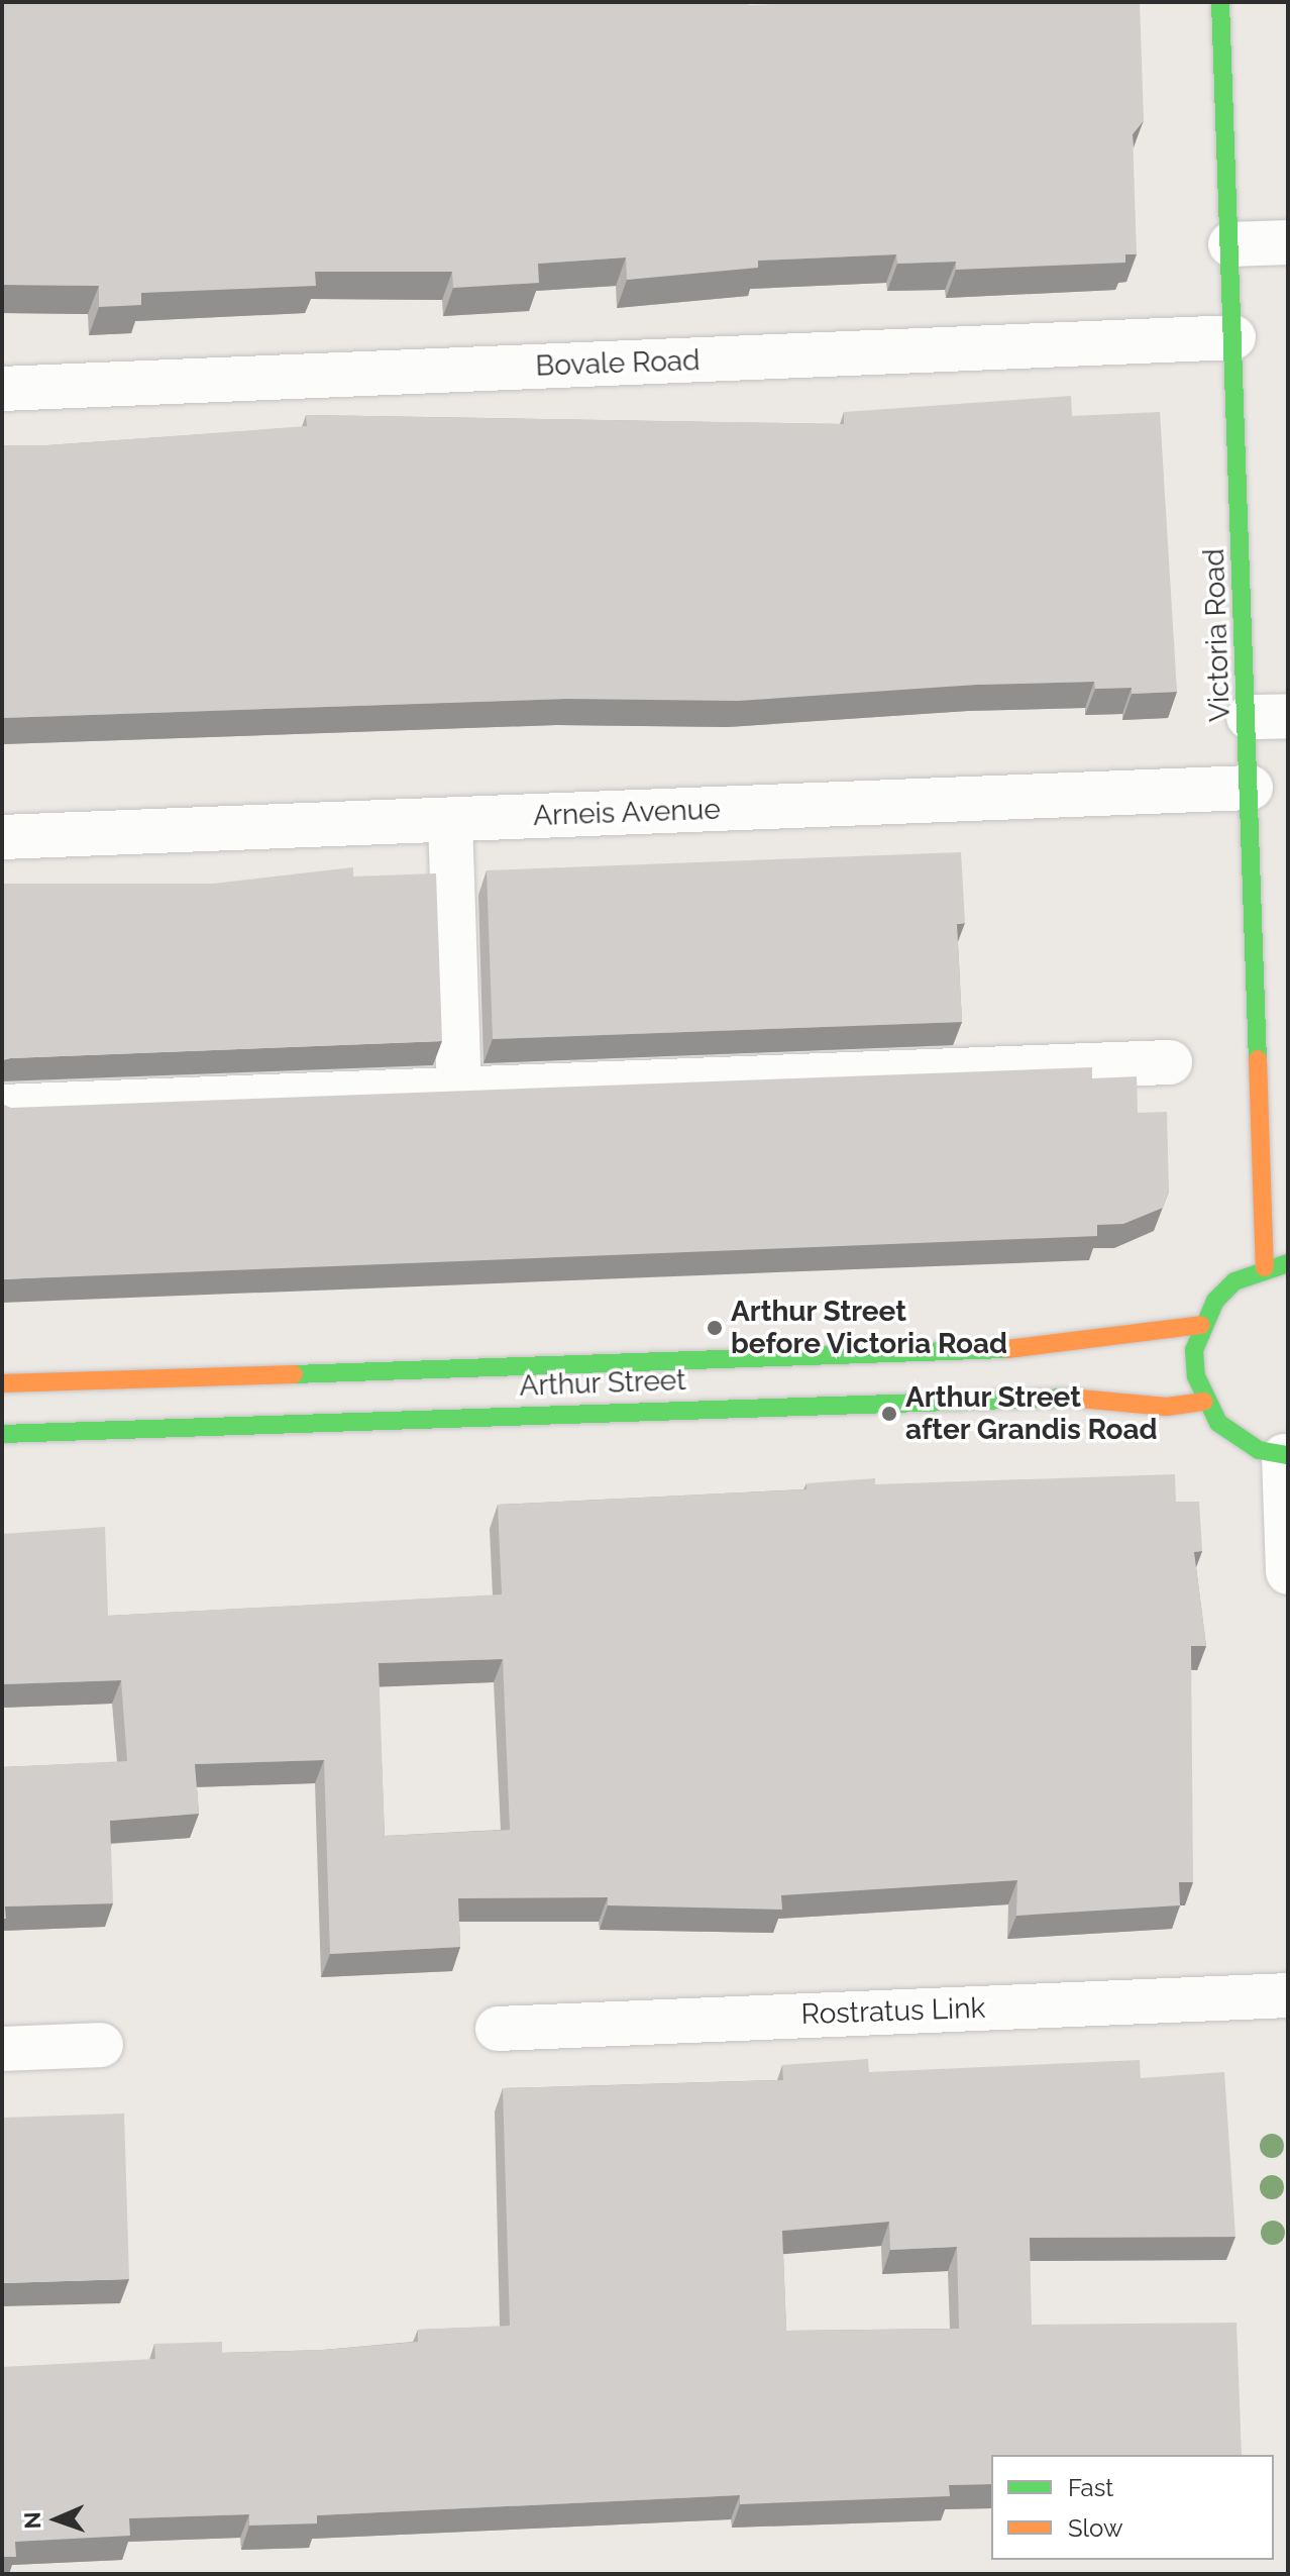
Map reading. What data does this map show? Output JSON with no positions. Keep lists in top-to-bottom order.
{
  "streets": {
    "street": [
      "Bovale Road",
      "Victoria Road",
      "Arneis Avenue",
      "Arthur Street",
      "Rostratus Link"
    ]
  },
  "crossings": [
    ["Bovale Road", "Victoria Road"],
    ["Victoria Road", "Arneis Avenue"]
  ],
  "places": ["Arthur Street before Victoria Road", "Arthur Street after Grandis Road"],
  "legend": ["Fast", "Slow"],
  "north": "left"
}
